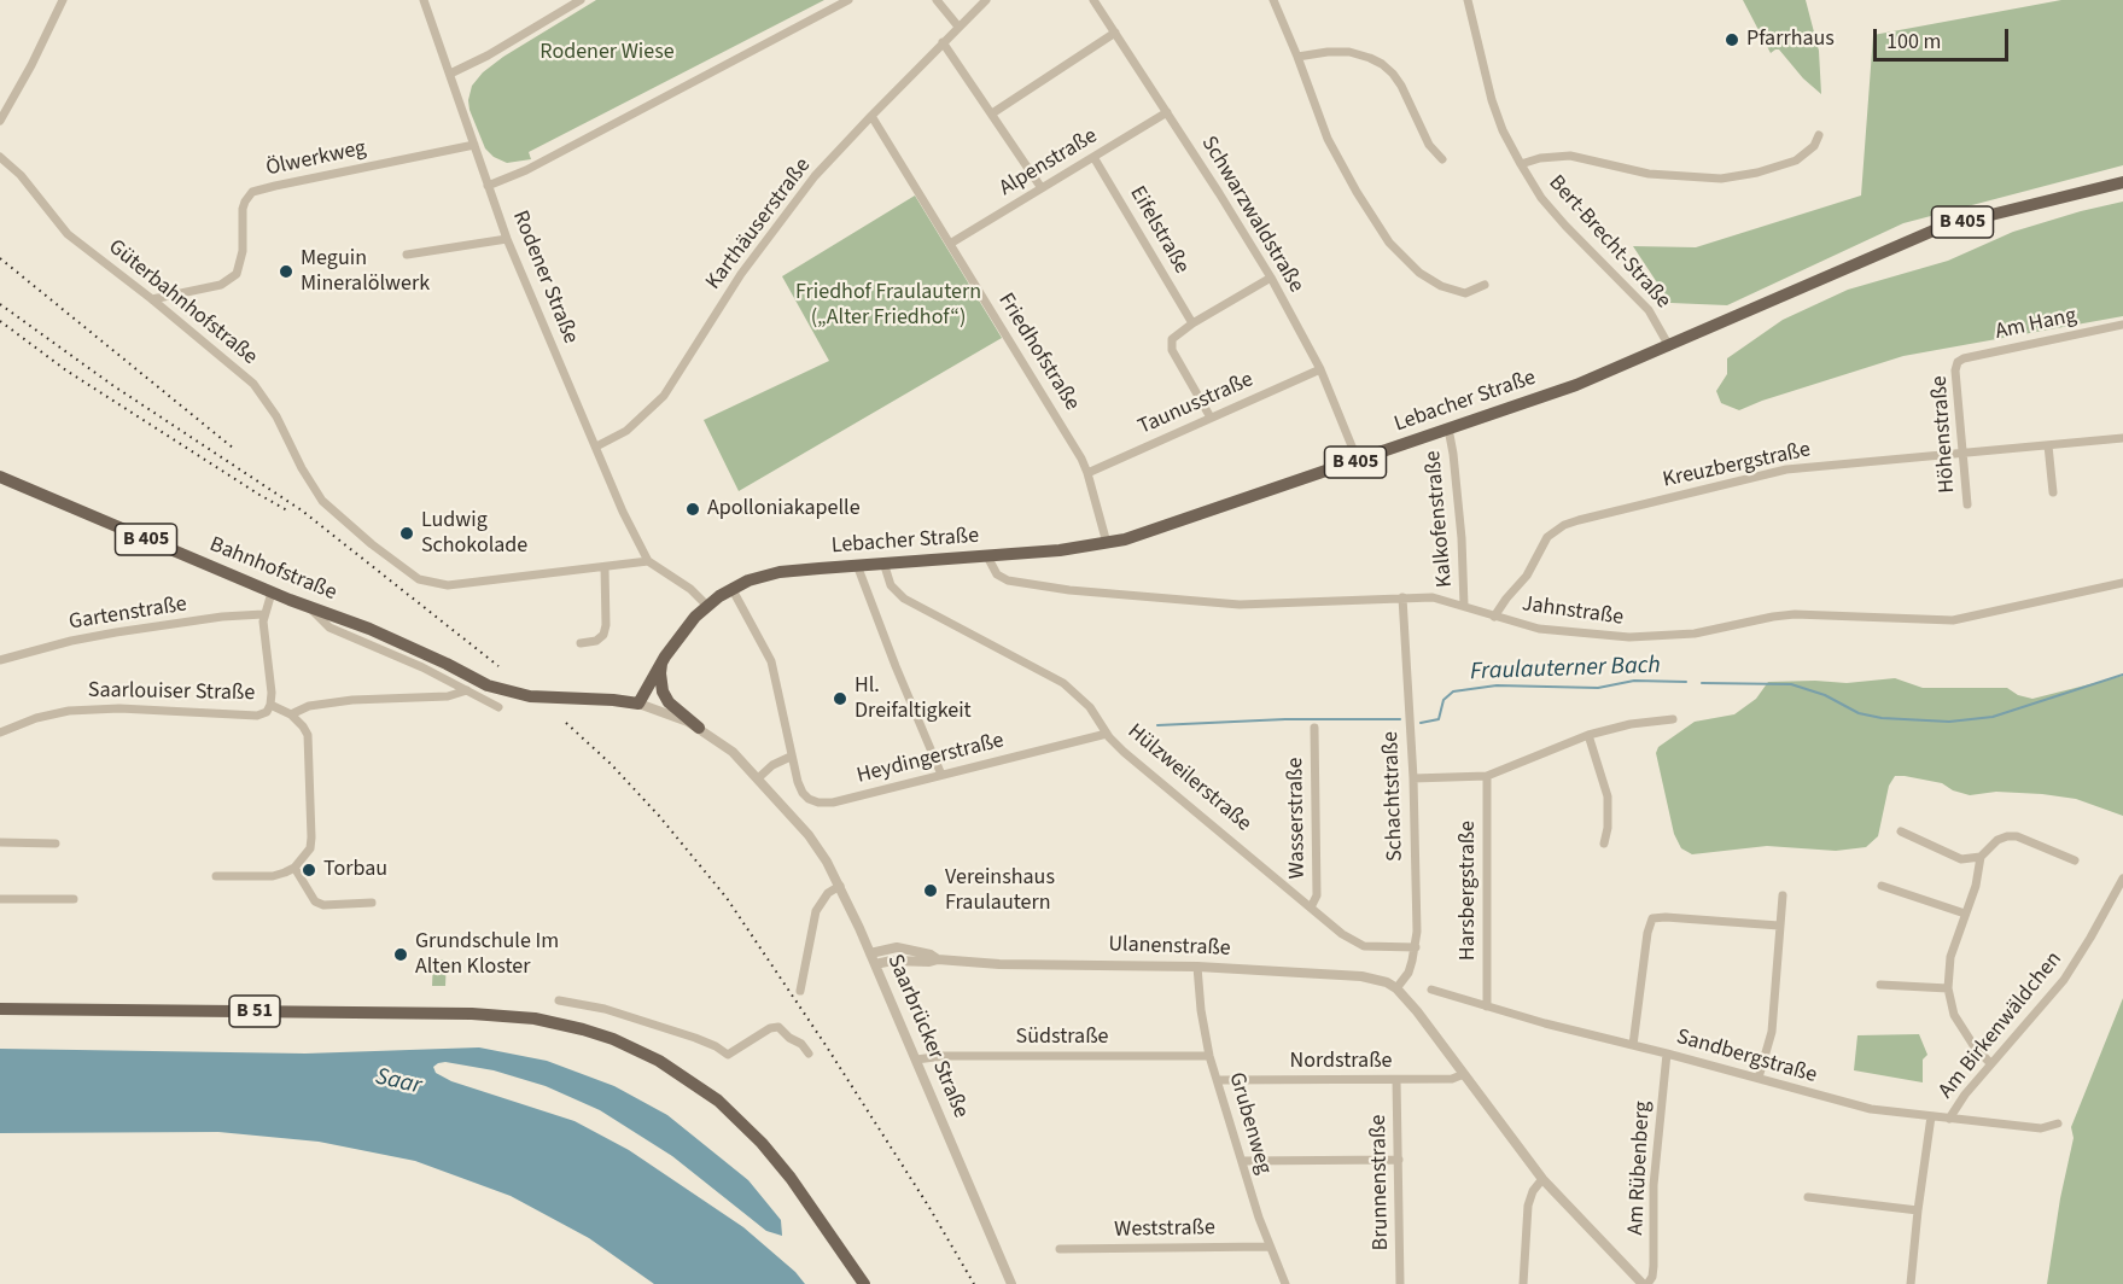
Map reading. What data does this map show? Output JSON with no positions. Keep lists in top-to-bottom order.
{
  "streets": {
    "main road": [
      "B 405",
      "Lebacher Straße",
      "Bahnhofstraße",
      "B 51"
    ],
    "street": [
      "Ölwerkweg",
      "Alpenstraße",
      "Schwarzwaldstraße",
      "Karthäuserstraße",
      "Eifelstraße",
      "Bert-Brecht-Straße",
      "Rodener Straße",
      "Güterbahnhofstraße",
      "Am Hang",
      "Friedhofstraße",
      "Taunusstraße",
      "Höhenstraße",
      "Kreuzbergstraße",
      "Kalkofenstraße",
      "Jahnstraße",
      "Gartenstraße",
      "Saarlouiser Straße",
      "Heydingerstraße",
      "Hülzweilerstraße",
      "Schachtstraße",
      "Wasserstraße",
      "Harsbergstraße",
      "Ulanenstraße",
      "Am Birkenwäldchen",
      "Saarbrücker Straße",
      "Südstraße",
      "Sandbergstraße",
      "Nordstraße",
      "Grubenweg",
      "Am Rübenberg",
      "Brunnenstraße",
      "Weststraße"
    ]
  },
  "crossings": [
    ["Ölwerkweg", "Rodener Straße"],
    ["Ölwerkweg", "Güterbahnhofstraße"],
    ["Alpenstraße", "Schwarzwaldstraße"],
    ["Alpenstraße", "Eifelstraße"],
    ["Alpenstraße", "Friedhofstraße"],
    ["Schwarzwaldstraße", "Lebacher Straße"],
    ["Schwarzwaldstraße", "Taunusstraße"],
    ["B 405", "Lebacher Straße"],
    ["B 405", "Bahnhofstraße"],
    ["B 405", "Saarbrücker Straße"],
    ["Karthäuserstraße", "Rodener Straße"],
    ["Karthäuserstraße", "Friedhofstraße"],
    ["Bert-Brecht-Straße", "Lebacher Straße"],
    ["Am Hang", "Höhenstraße"],
    ["Friedhofstraße", "Lebacher Straße"],
    ["Friedhofstraße", "Taunusstraße"],
    ["Lebacher Straße", "Kalkofenstraße"],
    ["Lebacher Straße", "Jahnstraße"],
    ["Lebacher Straße", "Heydingerstraße"],
    ["Lebacher Straße", "Hülzweilerstraße"],
    ["Höhenstraße", "Kreuzbergstraße"],
    ["Kreuzbergstraße", "Jahnstraße"],
    ["Kalkofenstraße", "Jahnstraße"],
    ["Bahnhofstraße", "Saarbrücker Straße"],
    ["Jahnstraße", "Schachtstraße"],
    ["Heydingerstraße", "Hülzweilerstraße"],
    ["Hülzweilerstraße", "Schachtstraße"],
    ["Hülzweilerstraße", "Wasserstraße"],
    ["Schachtstraße", "Ulanenstraße"],
    ["Harsbergstraße", "Sandbergstraße"],
    ["Ulanenstraße", "Saarbrücker Straße"],
    ["Ulanenstraße", "Grubenweg"],
    ["Am Birkenwäldchen", "Sandbergstraße"],
    ["Saarbrücker Straße", "Südstraße"],
    ["Südstraße", "Grubenweg"],
    ["Sandbergstraße", "Am Rübenberg"],
    ["Nordstraße", "Grubenweg"],
    ["Nordstraße", "Brunnenstraße"],
    ["Grubenweg", "Weststraße"]
  ],
  "water": ["Fraulauterner Bach", "Saar"],
  "parks": ["Rodener Wiese", "Friedhof Fraulautern („Alter Friedhof“)"],
  "places": [
    "Pfarrhaus",
    "Meguin Mineralölwerk",
    "Apolloniakapelle",
    "Ludwig Schokolade",
    "Hl. Dreifaltigkeit",
    "Torbau",
    "Vereinshaus Fraulautern",
    "Grundschule Im Alten Kloster"
  ],
  "scale_bar": "100 m"
}
